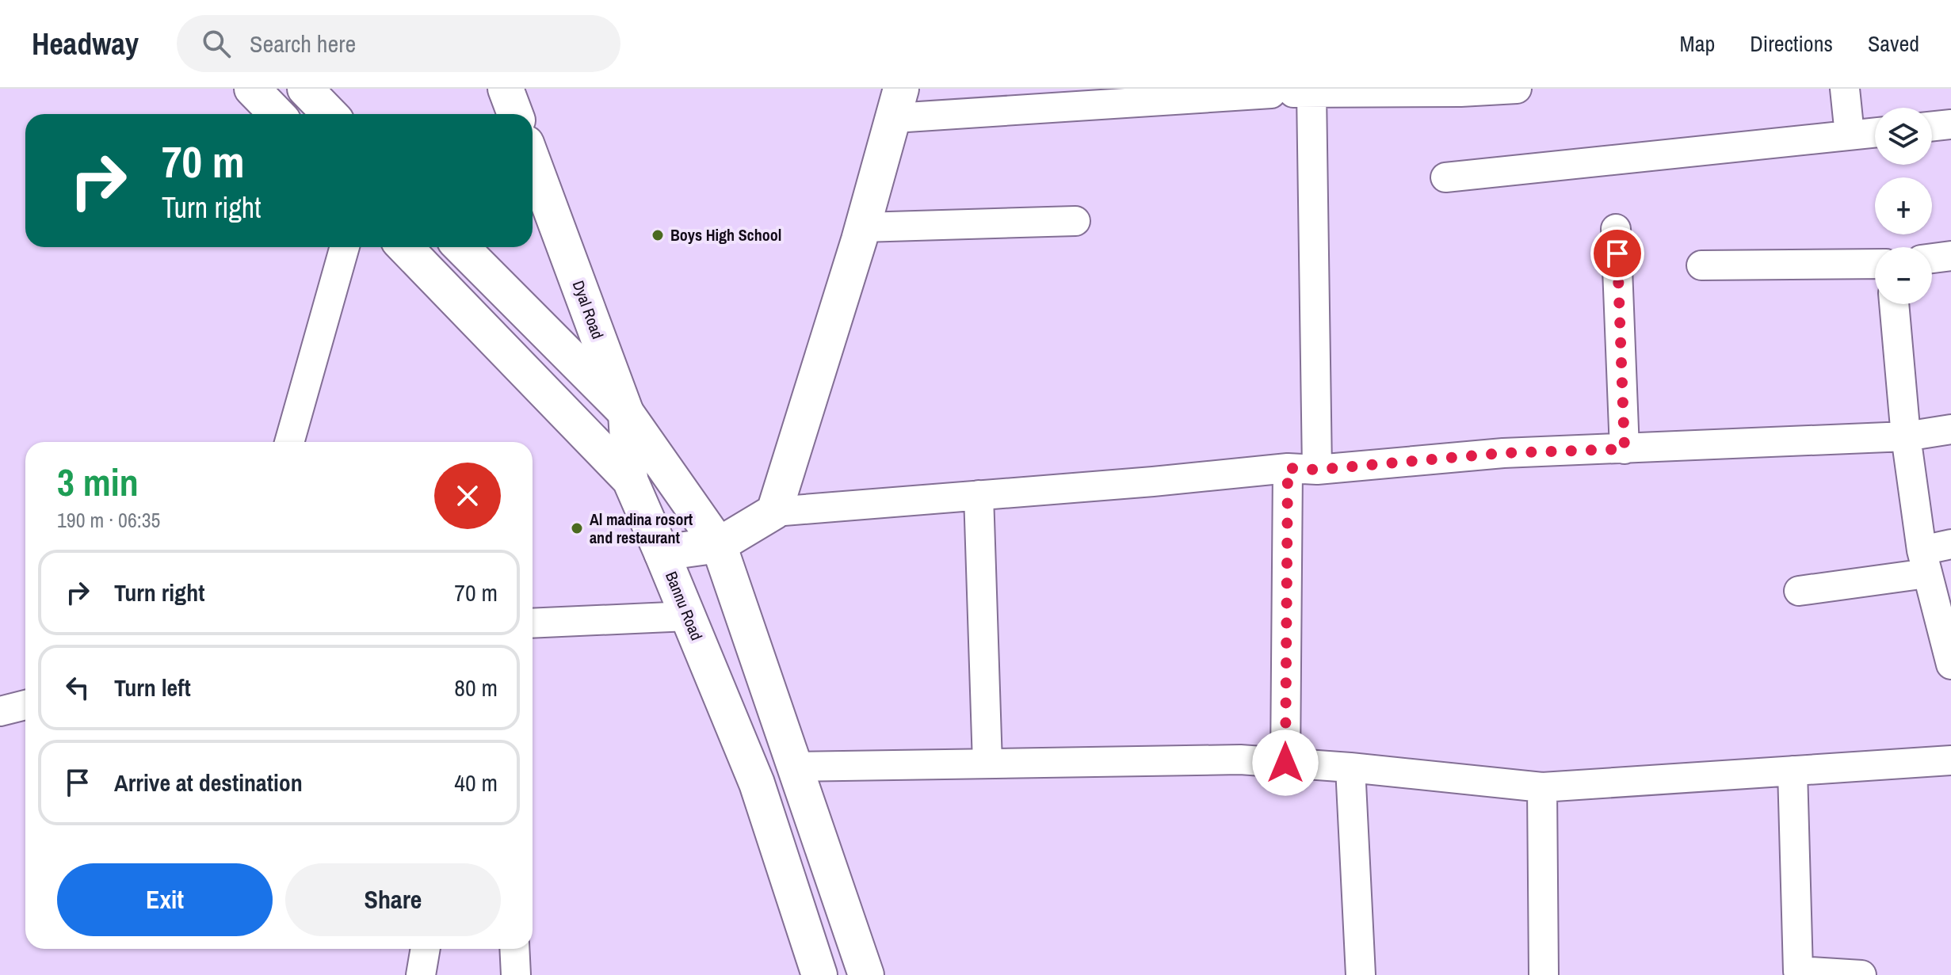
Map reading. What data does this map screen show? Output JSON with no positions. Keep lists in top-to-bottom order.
{
  "streets": {
    "main road": ["Dyal Road", "Bannu Road"]
  },
  "crossings": [
    ["Dyal Road", "Bannu Road"]
  ],
  "places": ["Boys High School", "Al madina rosort and restaurant"],
  "page": {
    "header": "Headway",
    "search": "Search here",
    "nav": ["Map", "Directions", "Saved"],
    "map_buttons": ["+", "−"],
    "turn": ["70 m", "Turn right"],
    "heading": ["3 min", "190 m · 06:35"],
    "list": [
      {
        "name": "Turn right",
        "value": "70 m"
      },
      {
        "name": "Turn left",
        "value": "80 m"
      },
      {
        "name": "Arrive at destination",
        "value": "40 m"
      }
    ],
    "buttons": ["Exit", "Share"]
  }
}
